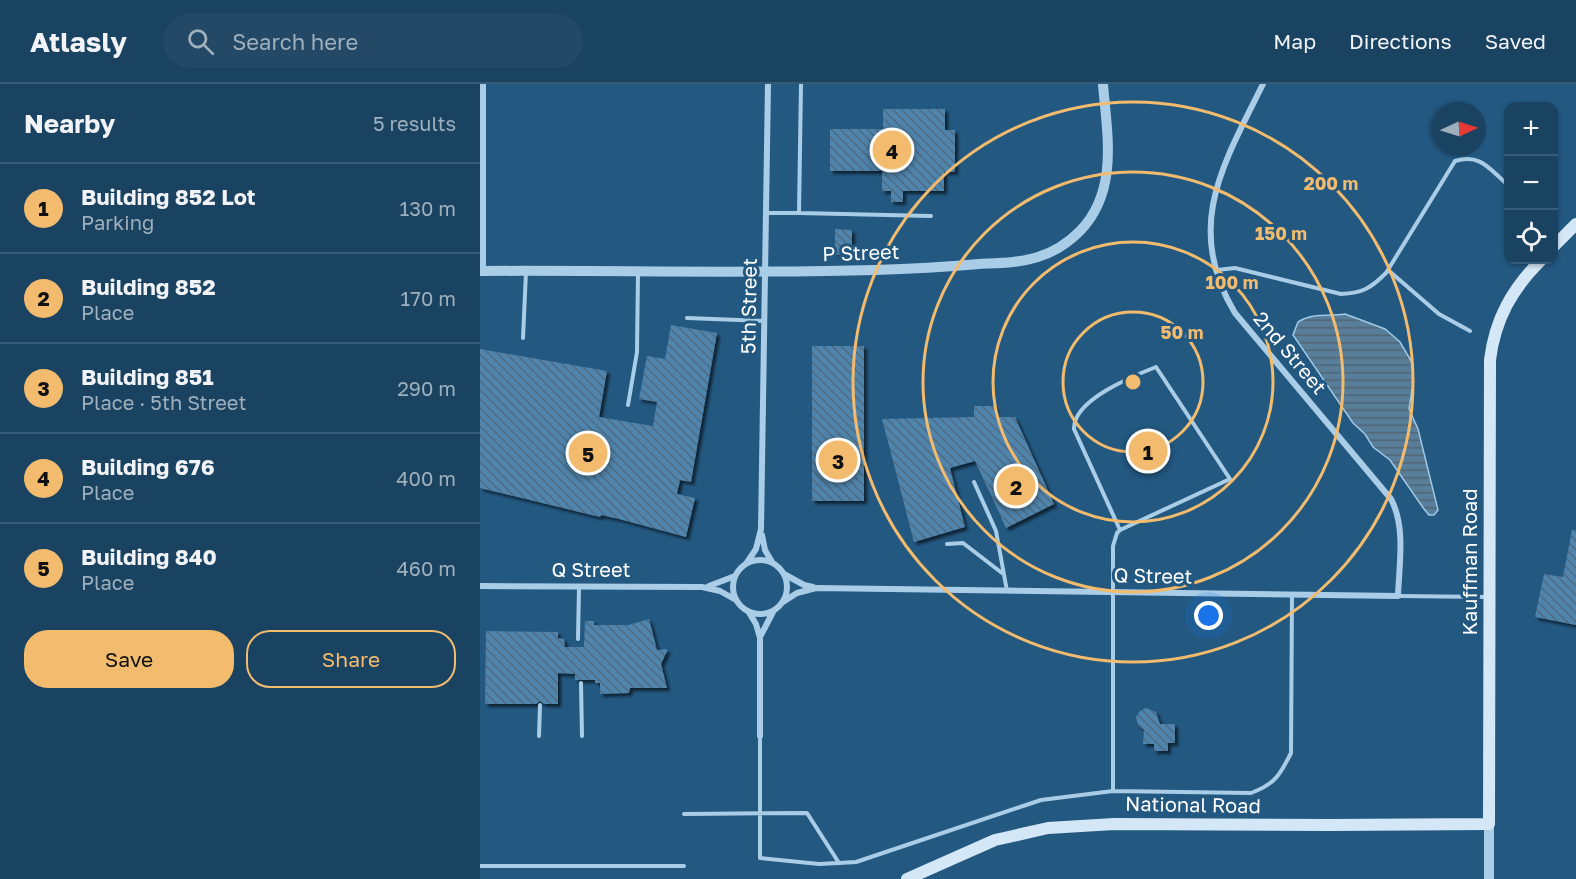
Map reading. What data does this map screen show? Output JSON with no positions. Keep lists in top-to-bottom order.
{
  "streets": {
    "main road": ["Kauffman Road", "National Road"],
    "street": [
      "P Street",
      "5th Street",
      "2nd Street",
      "Q Street"
    ]
  },
  "crossings": [
    ["P Street", "5th Street"],
    ["5th Street", "Q Street"],
    ["2nd Street", "Q Street"],
    ["Kauffman Road", "Q Street"],
    ["Kauffman Road", "National Road"]
  ],
  "north": "right",
  "page": {
    "header": "Atlasly",
    "search": "Search here",
    "nav": ["Map", "Directions", "Saved"],
    "heading": ["Nearby", "5 results"],
    "map_buttons": ["+", "−"],
    "pins": [
      "4",
      "1",
      "5",
      "3",
      "2"
    ],
    "list": [
      {
        "mark": "1",
        "name": "Building 852 Lot",
        "note": "Parking",
        "value": "130 m"
      },
      {
        "mark": "2",
        "name": "Building 852",
        "note": "Place",
        "value": "170 m"
      },
      {
        "mark": "3",
        "name": "Building 851",
        "note": "Place · 5th Street",
        "value": "290 m"
      },
      {
        "mark": "4",
        "name": "Building 676",
        "note": "Place",
        "value": "400 m"
      },
      {
        "mark": "5",
        "name": "Building 840",
        "note": "Place",
        "value": "460 m"
      }
    ],
    "buttons": ["Save", "Share"]
  },
  "rings": [
    "200 m",
    "150 m",
    "100 m",
    "50 m"
  ]
}
